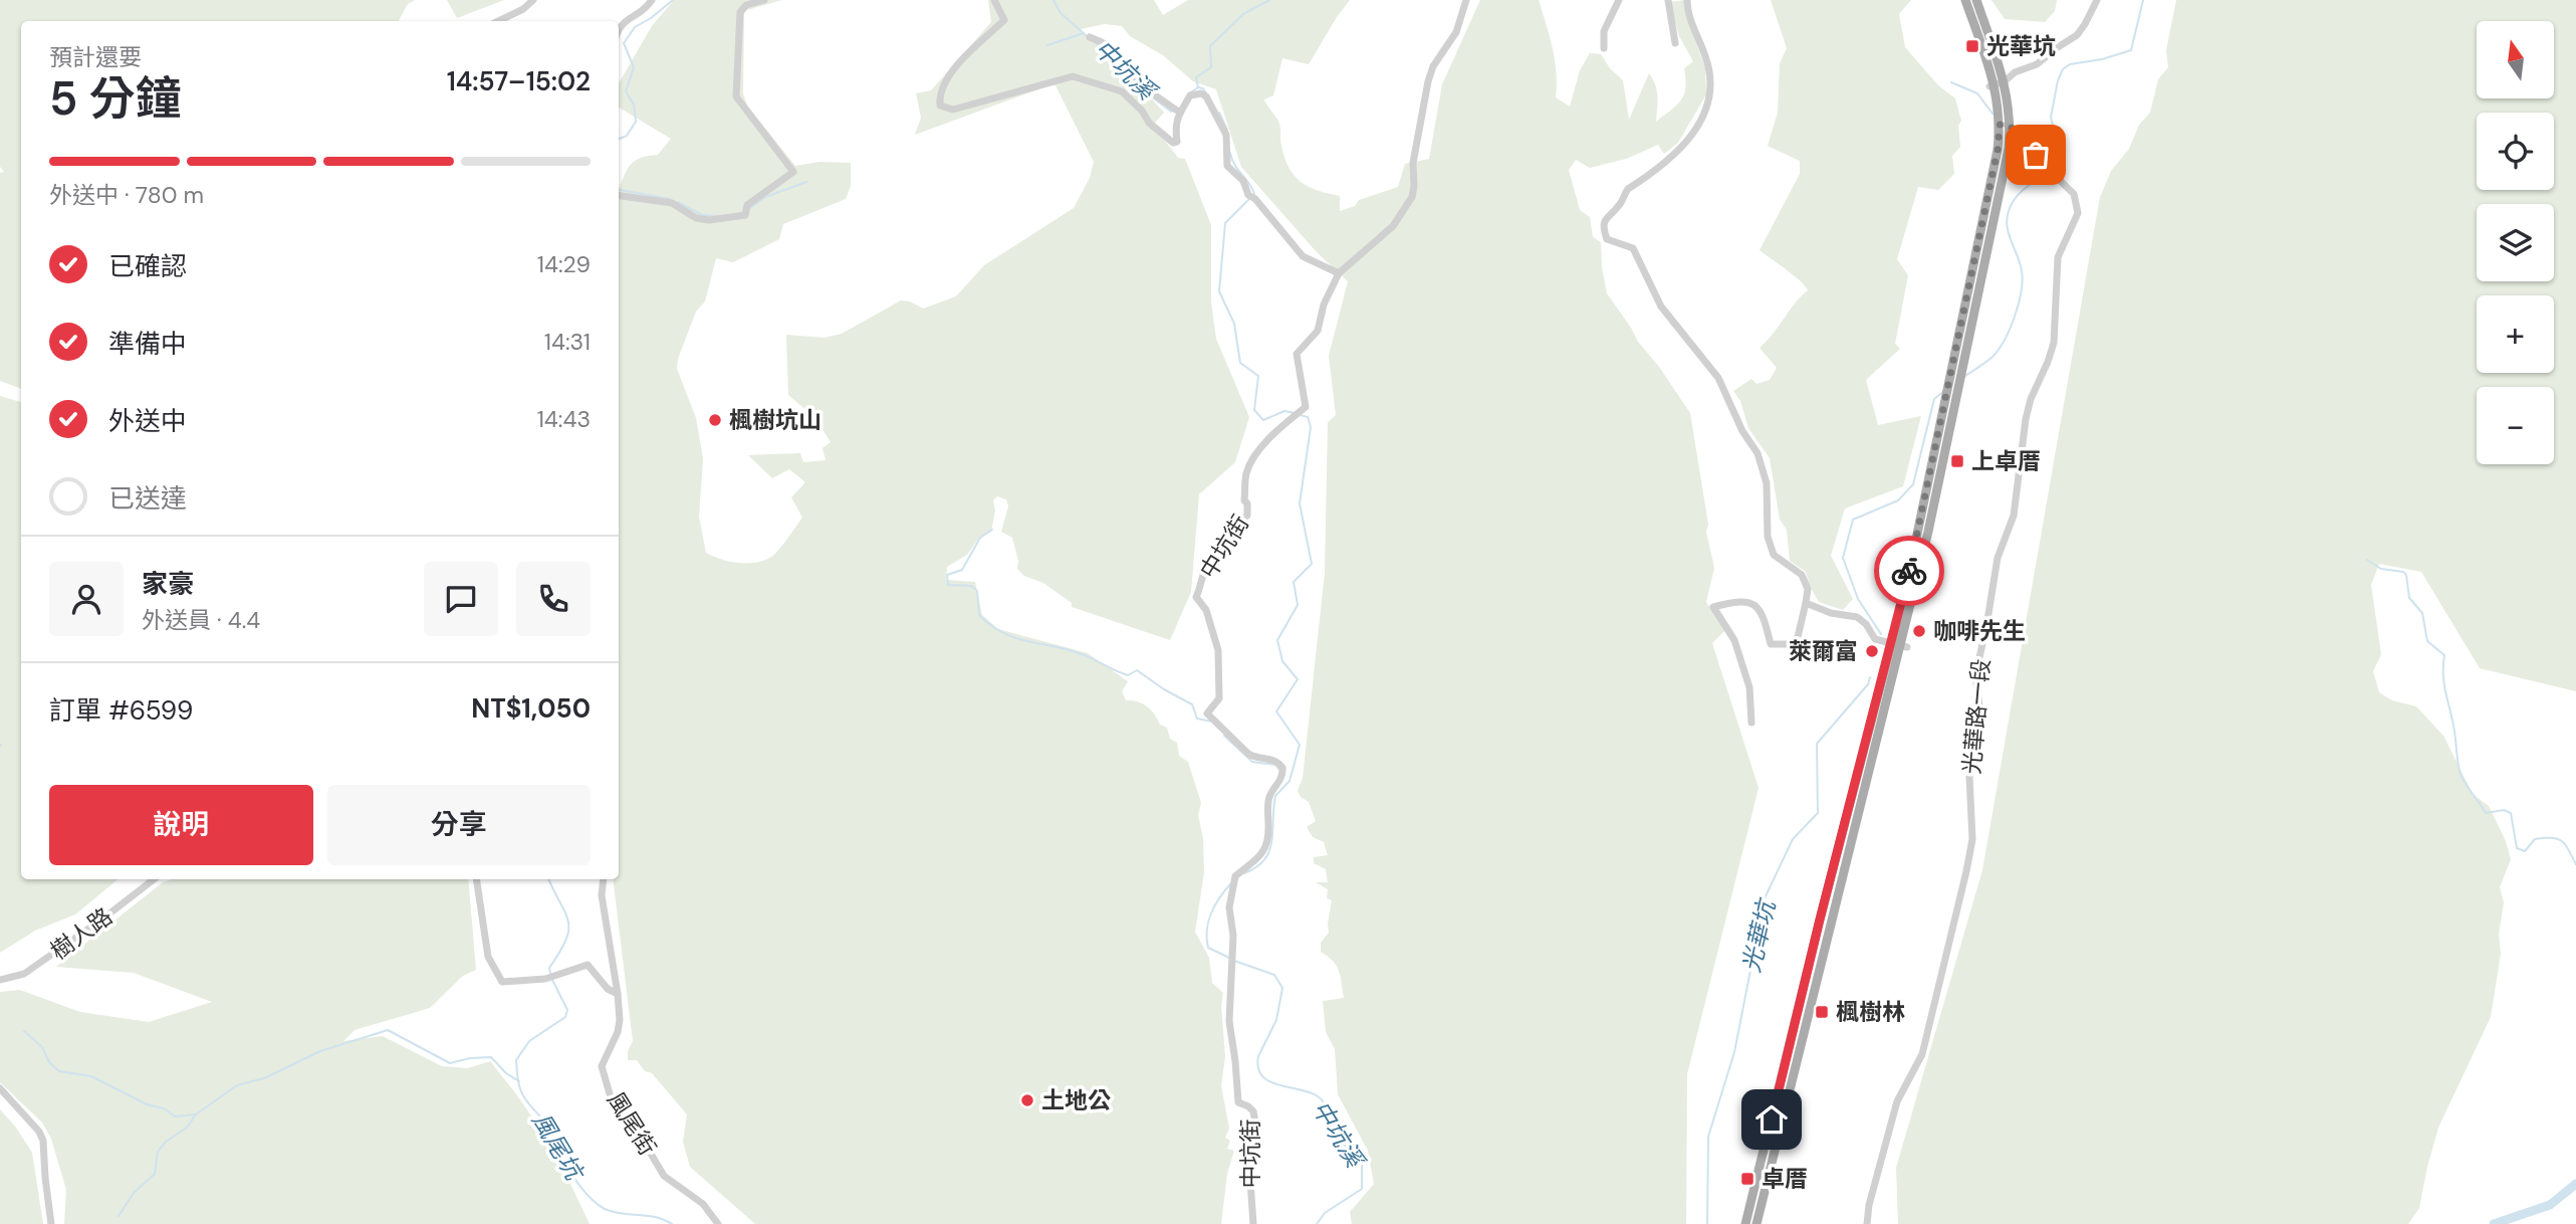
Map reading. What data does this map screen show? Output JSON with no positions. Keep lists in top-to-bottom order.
{
  "streets": {
    "street": [
      "中坑街",
      "光華路一段",
      "樹人路",
      "風尾街"
    ]
  },
  "water": ["中坑溪", "光華坑", "風尾坑"],
  "places": {
    "transit": [
      "光華坑",
      "上卓厝",
      "楓樹林",
      "卓厝"
    ],
    "other": [
      "楓樹坑山",
      "咖啡先生",
      "萊爾富",
      "土地公"
    ]
  },
  "north": "top",
  "page": {
    "map_buttons": ["+", "−"],
    "heading": ["5 分鐘", "預計還要", "14:57–15:02"],
    "panel": [
      "家豪",
      "外送員 · 4.4",
      "訂單 #6599",
      "NT$1,050"
    ],
    "bar": "外送中 · 780 m",
    "list": [
      ["已確認", "14:29"],
      ["準備中", "14:31"],
      ["外送中", "14:43"],
      "已送達"
    ],
    "buttons": ["說明", "分享"]
  }
}
